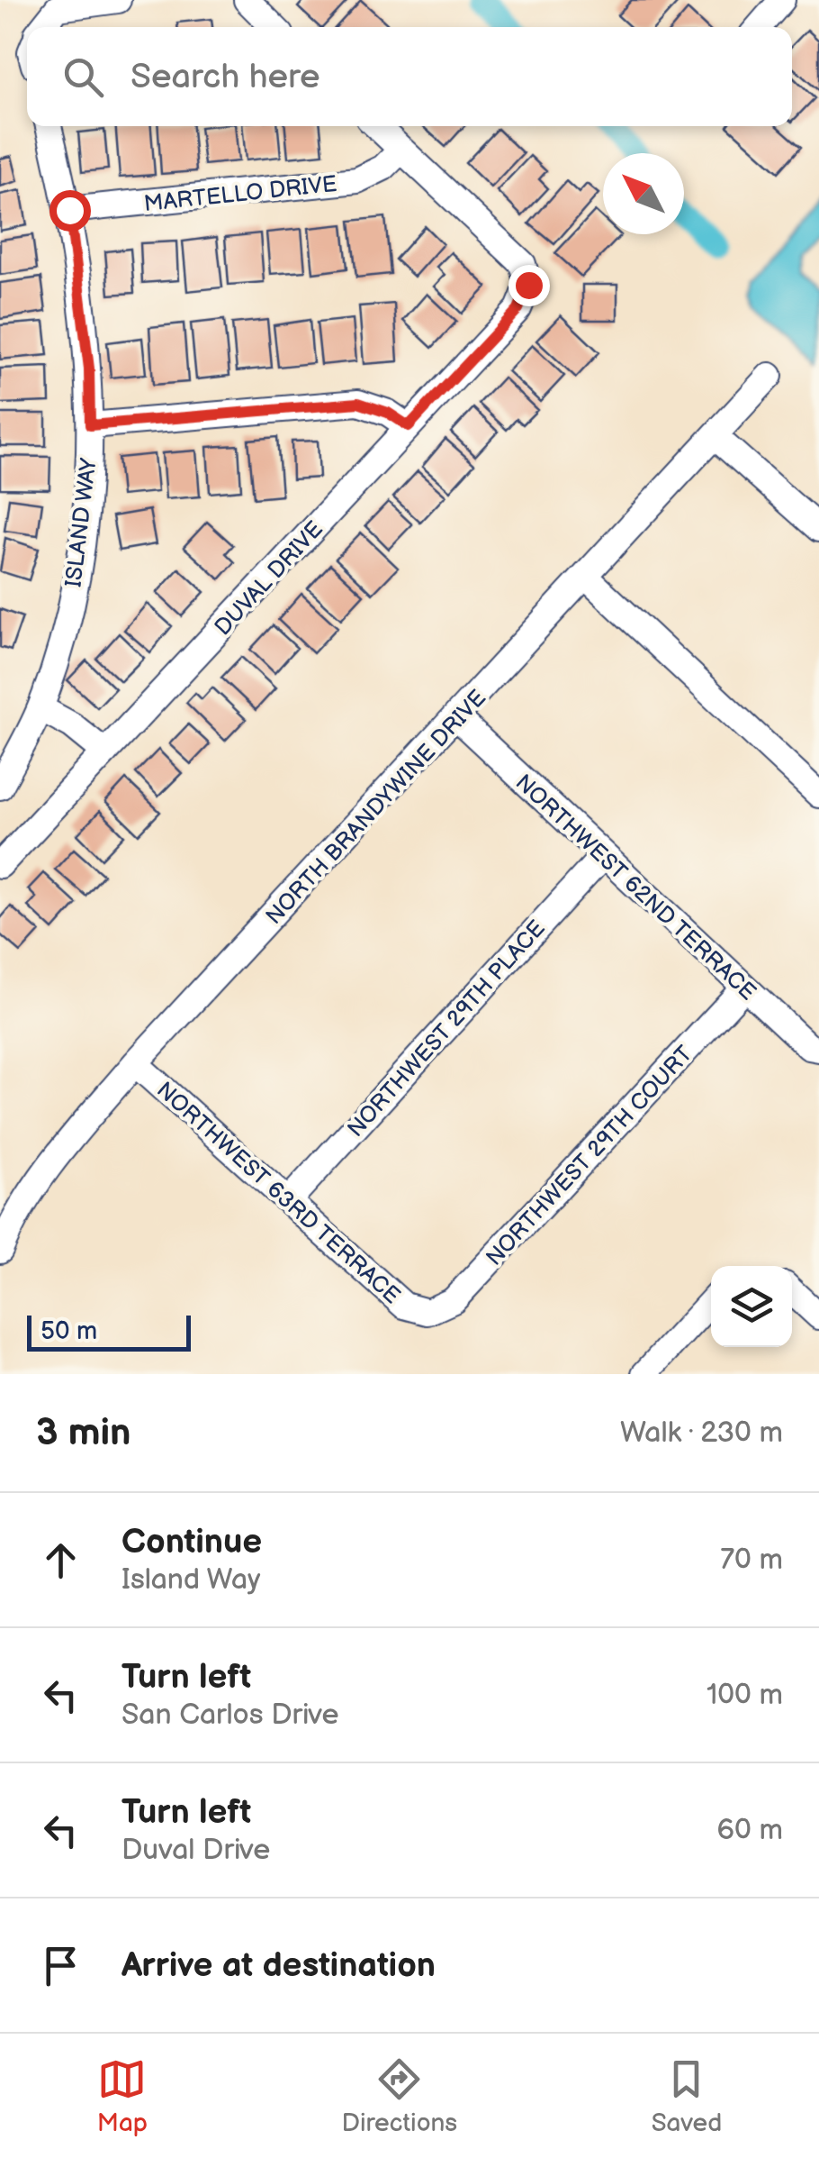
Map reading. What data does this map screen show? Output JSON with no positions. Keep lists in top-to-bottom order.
{
  "streets": {
    "street": [
      "MARTELLO DRIVE",
      "ISLAND WAY",
      "DUVAL DRIVE",
      "NORTH BRANDYWINE DRIVE",
      "NORTHWEST 62ND TERRACE",
      "NORTHWEST 29TH PLACE",
      "NORTHWEST 29TH COURT",
      "NORTHWEST 63RD TERRACE"
    ]
  },
  "crossings": [
    ["MARTELLO DRIVE", "ISLAND WAY"],
    ["MARTELLO DRIVE", "DUVAL DRIVE"],
    ["NORTH BRANDYWINE DRIVE", "NORTHWEST 62ND TERRACE"],
    ["NORTH BRANDYWINE DRIVE", "NORTHWEST 63RD TERRACE"],
    ["NORTHWEST 62ND TERRACE", "NORTHWEST 29TH PLACE"],
    ["NORTHWEST 62ND TERRACE", "NORTHWEST 29TH COURT"],
    ["NORTHWEST 29TH PLACE", "NORTHWEST 63RD TERRACE"],
    ["NORTHWEST 29TH COURT", "NORTHWEST 63RD TERRACE"]
  ],
  "scale_bar": "50 m",
  "north": "top left",
  "page": {
    "search": "Search here",
    "scale": "50 m",
    "heading": ["3 min", "Walk · 230 m"],
    "list": [
      ["Continue", "Island Way", "70 m"],
      ["Turn left", "San Carlos Drive", "100 m"],
      ["Turn left", "Duval Drive", "60 m"],
      "Arrive at destination"
    ],
    "nav": ["Map", "Directions", "Saved"]
  }
}
